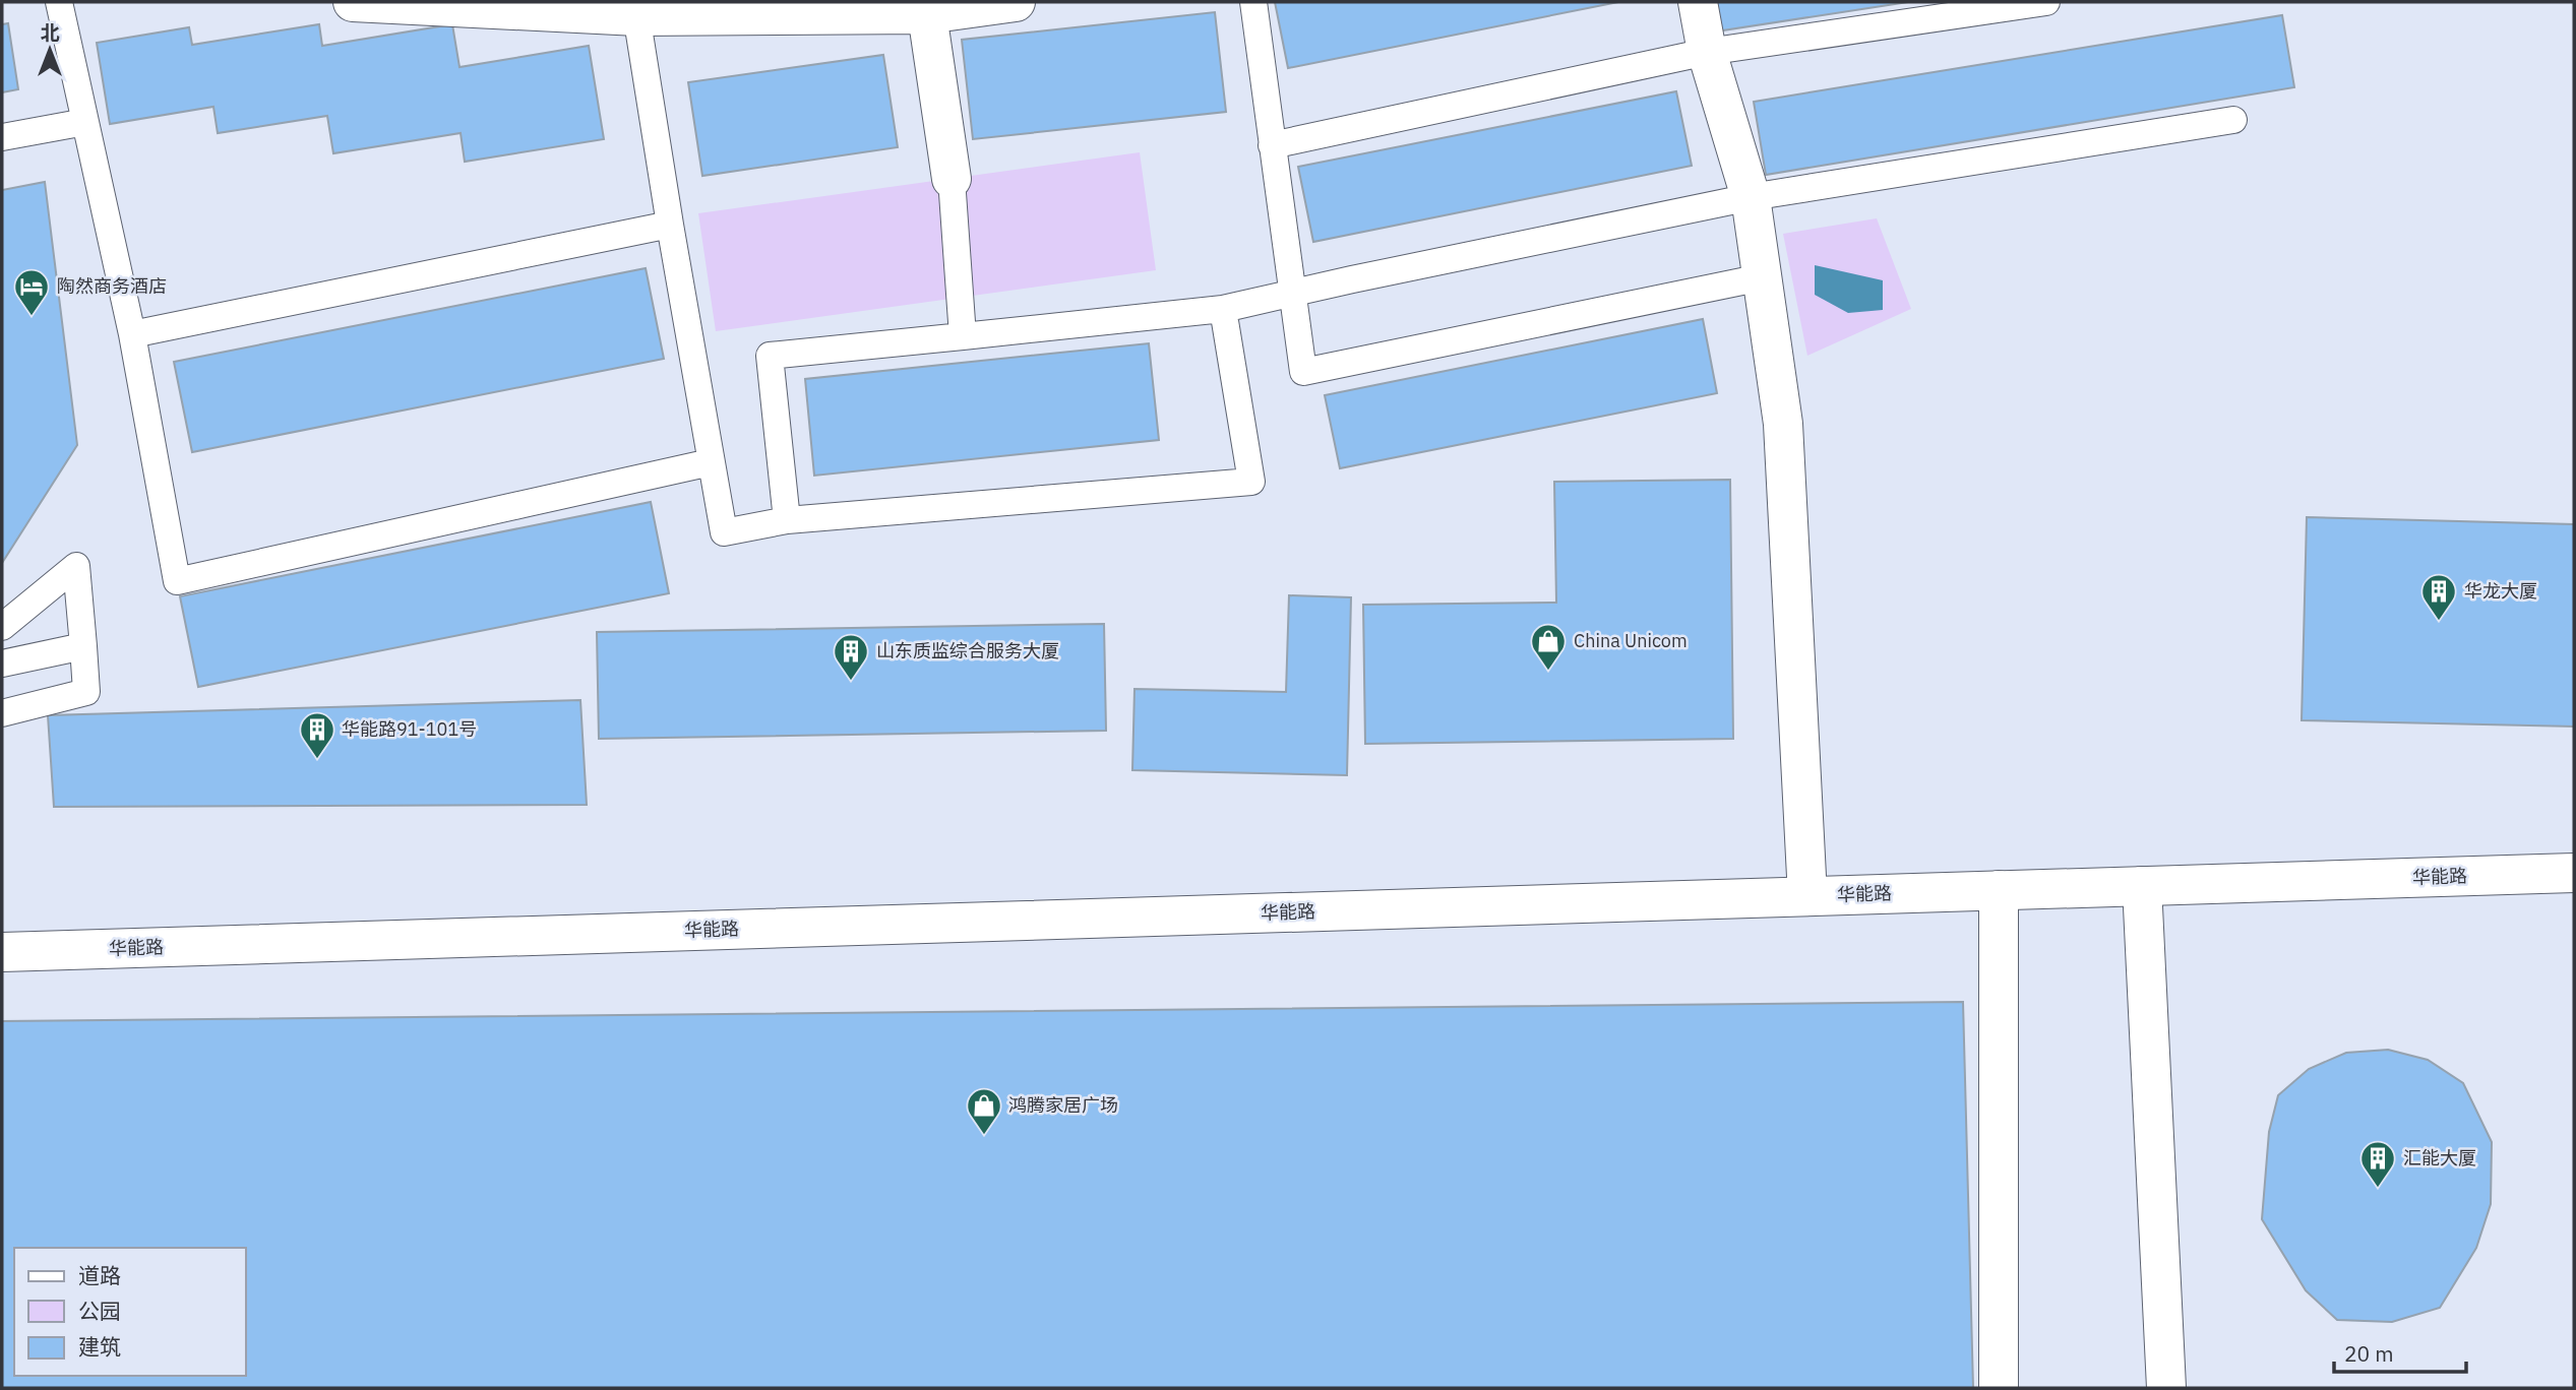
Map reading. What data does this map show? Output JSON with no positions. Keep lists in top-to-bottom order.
{
  "streets": {
    "street": ["华能路"]
  },
  "places": {
    "hotel": ["陶然商务酒店"],
    "building": [
      "华龙大厦",
      "山东质监综合服务大厦",
      "华能路91-101号",
      "汇能大厦"
    ],
    "shop": ["China Unicom", "鸿腾家居广场"]
  },
  "legend": ["道路", "公园", "建筑"],
  "scale_bar": "20 m",
  "north": "top"
}
